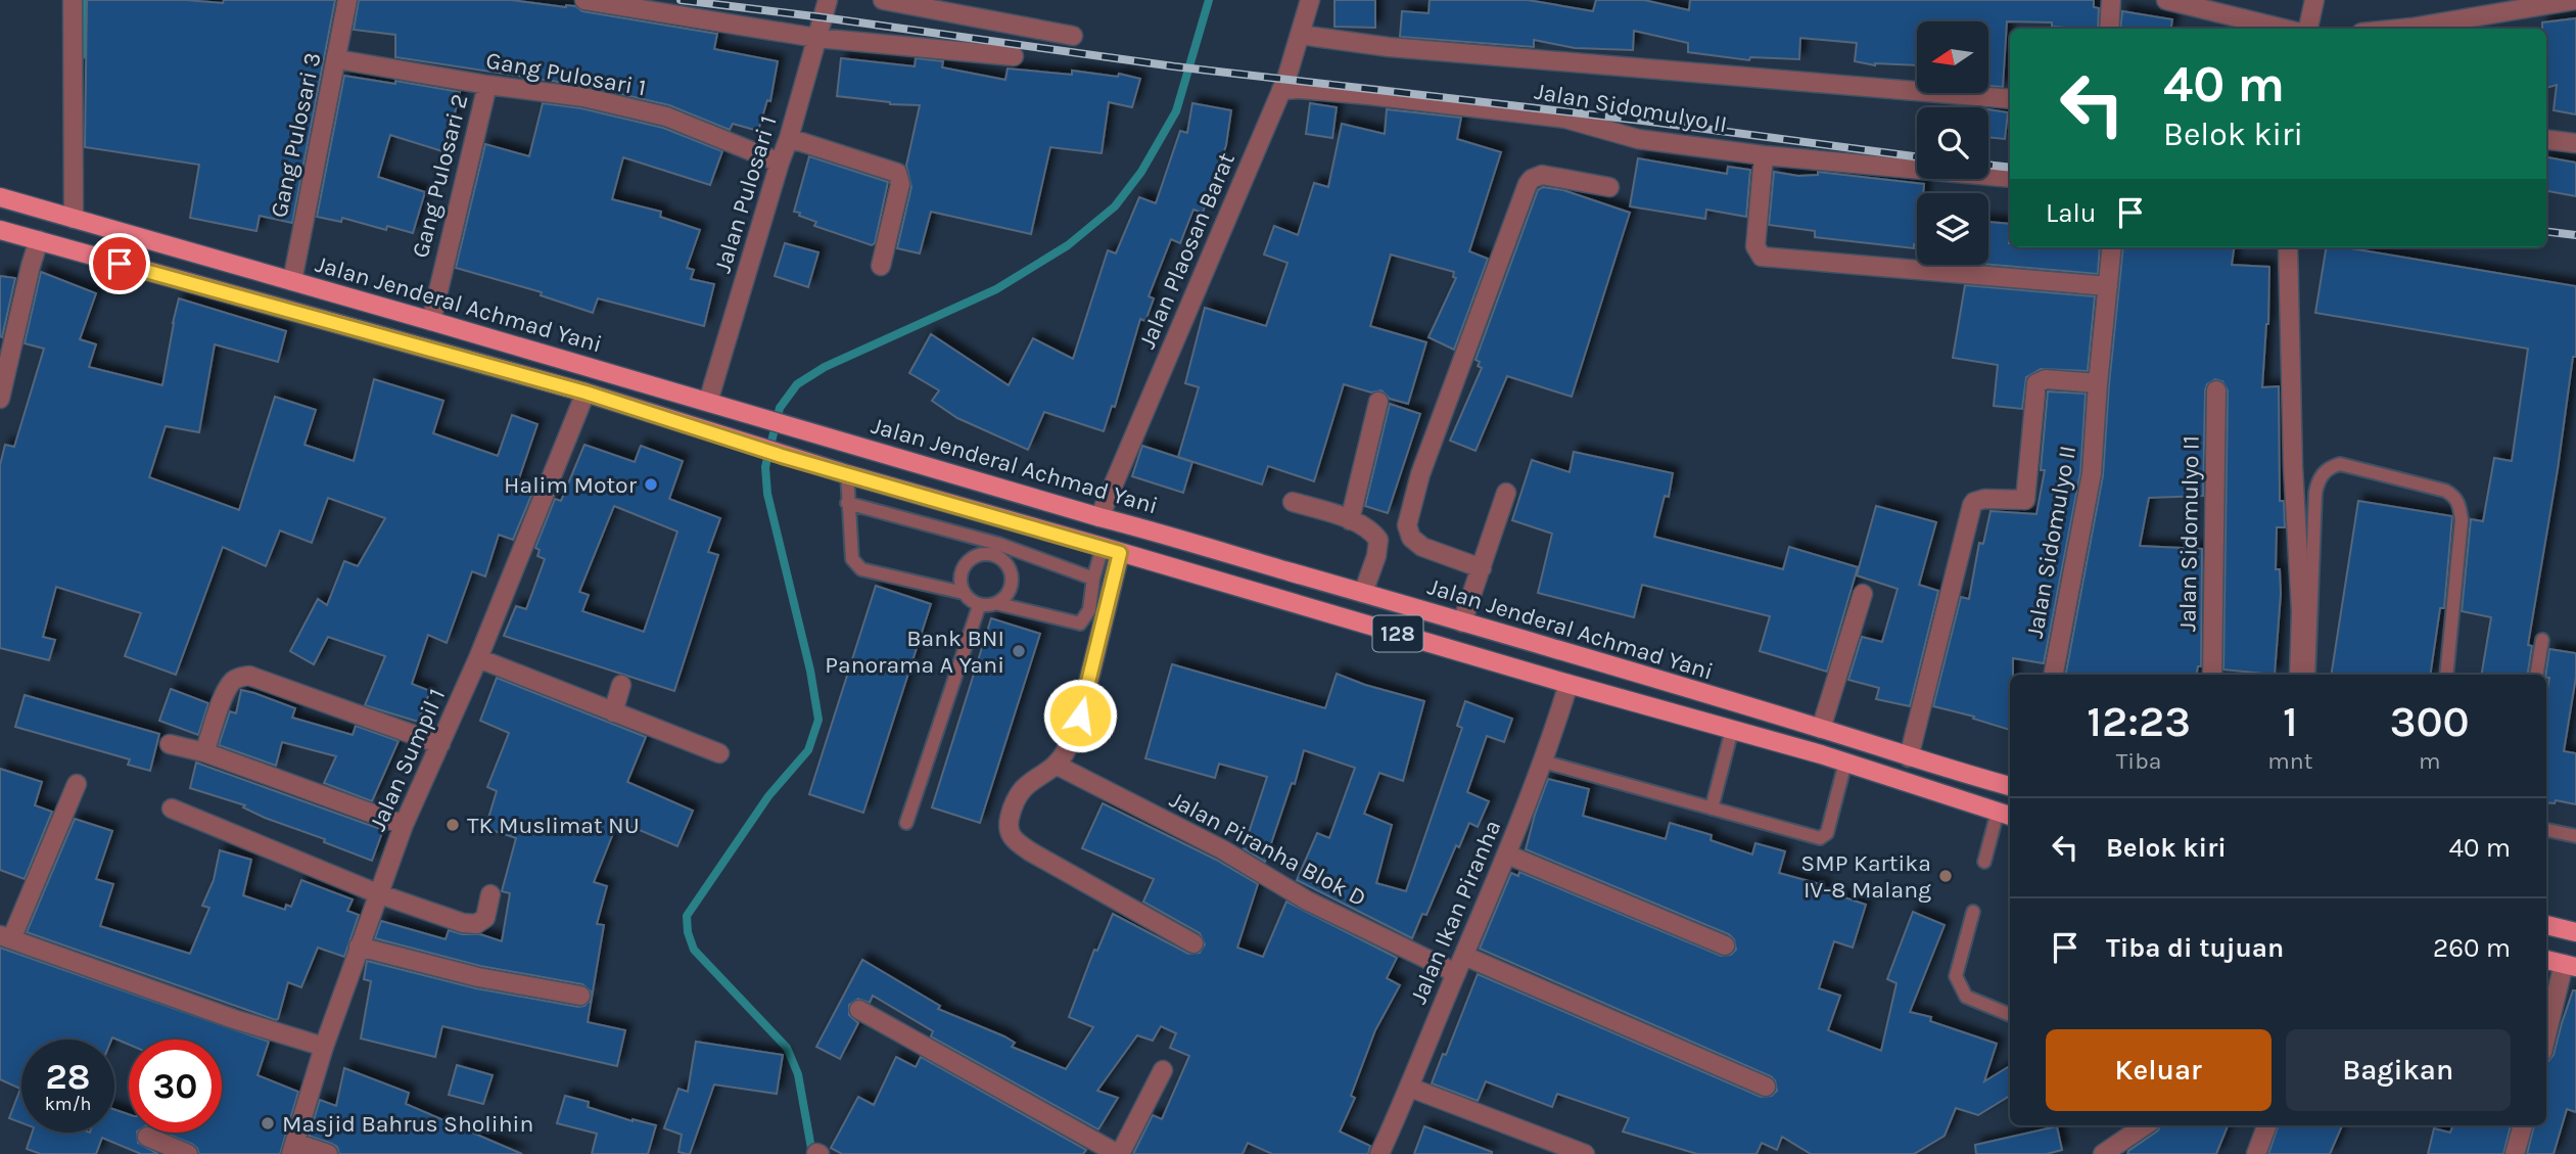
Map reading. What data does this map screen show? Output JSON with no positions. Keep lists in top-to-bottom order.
{
  "streets": {
    "main road": ["Jalan Jenderal Achmad Yani", "128"],
    "street": [
      "Gang Pulosari 1",
      "Jalan Sidomulyo II",
      "Gang Pulosari 3",
      "Gang Pulosari 2",
      "Jalan Pulosari 1",
      "Jalan Plaosan Barat",
      "Jalan Sidomulyo I1",
      "Jalan Sumpil 1",
      "Jalan Piranha Blok D",
      "Jalan Ikan Piranha"
    ]
  },
  "crossings": [
    ["Gang Pulosari 1", "Gang Pulosari 3"],
    ["Gang Pulosari 1", "Gang Pulosari 2"],
    ["Gang Pulosari 1", "Jalan Pulosari 1"],
    ["Jalan Sidomulyo II", "Jalan Plaosan Barat"],
    ["Gang Pulosari 3", "Jalan Jenderal Achmad Yani"],
    ["Gang Pulosari 2", "Jalan Jenderal Achmad Yani"],
    ["Jalan Pulosari 1", "Jalan Jenderal Achmad Yani"],
    ["Jalan Plaosan Barat", "Jalan Jenderal Achmad Yani"],
    ["Jalan Jenderal Achmad Yani", "128"],
    ["128", "Jalan Sumpil 1"],
    ["128", "Jalan Ikan Piranha"],
    ["Jalan Piranha Blok D", "Jalan Ikan Piranha"]
  ],
  "places": [
    "Halim Motor",
    "Bank BNI Panorama A Yani",
    "TK Muslimat NU",
    "SMP Kartika IV-8 Malang",
    "Masjid Bahrus Sholihin"
  ],
  "north": "left",
  "page": {
    "turn": ["40 m", "Belok kiri"],
    "then": "Lalu",
    "eta": [
      "12:23",
      "Tiba",
      "1",
      "mnt",
      "300",
      "m"
    ],
    "list": [
      {
        "name": "Belok kiri",
        "value": "40 m"
      },
      {
        "name": "Tiba di tujuan",
        "value": "260 m"
      }
    ],
    "buttons": ["Keluar", "Bagikan"],
    "speed": "28 km/h",
    "limit": "30"
  }
}
